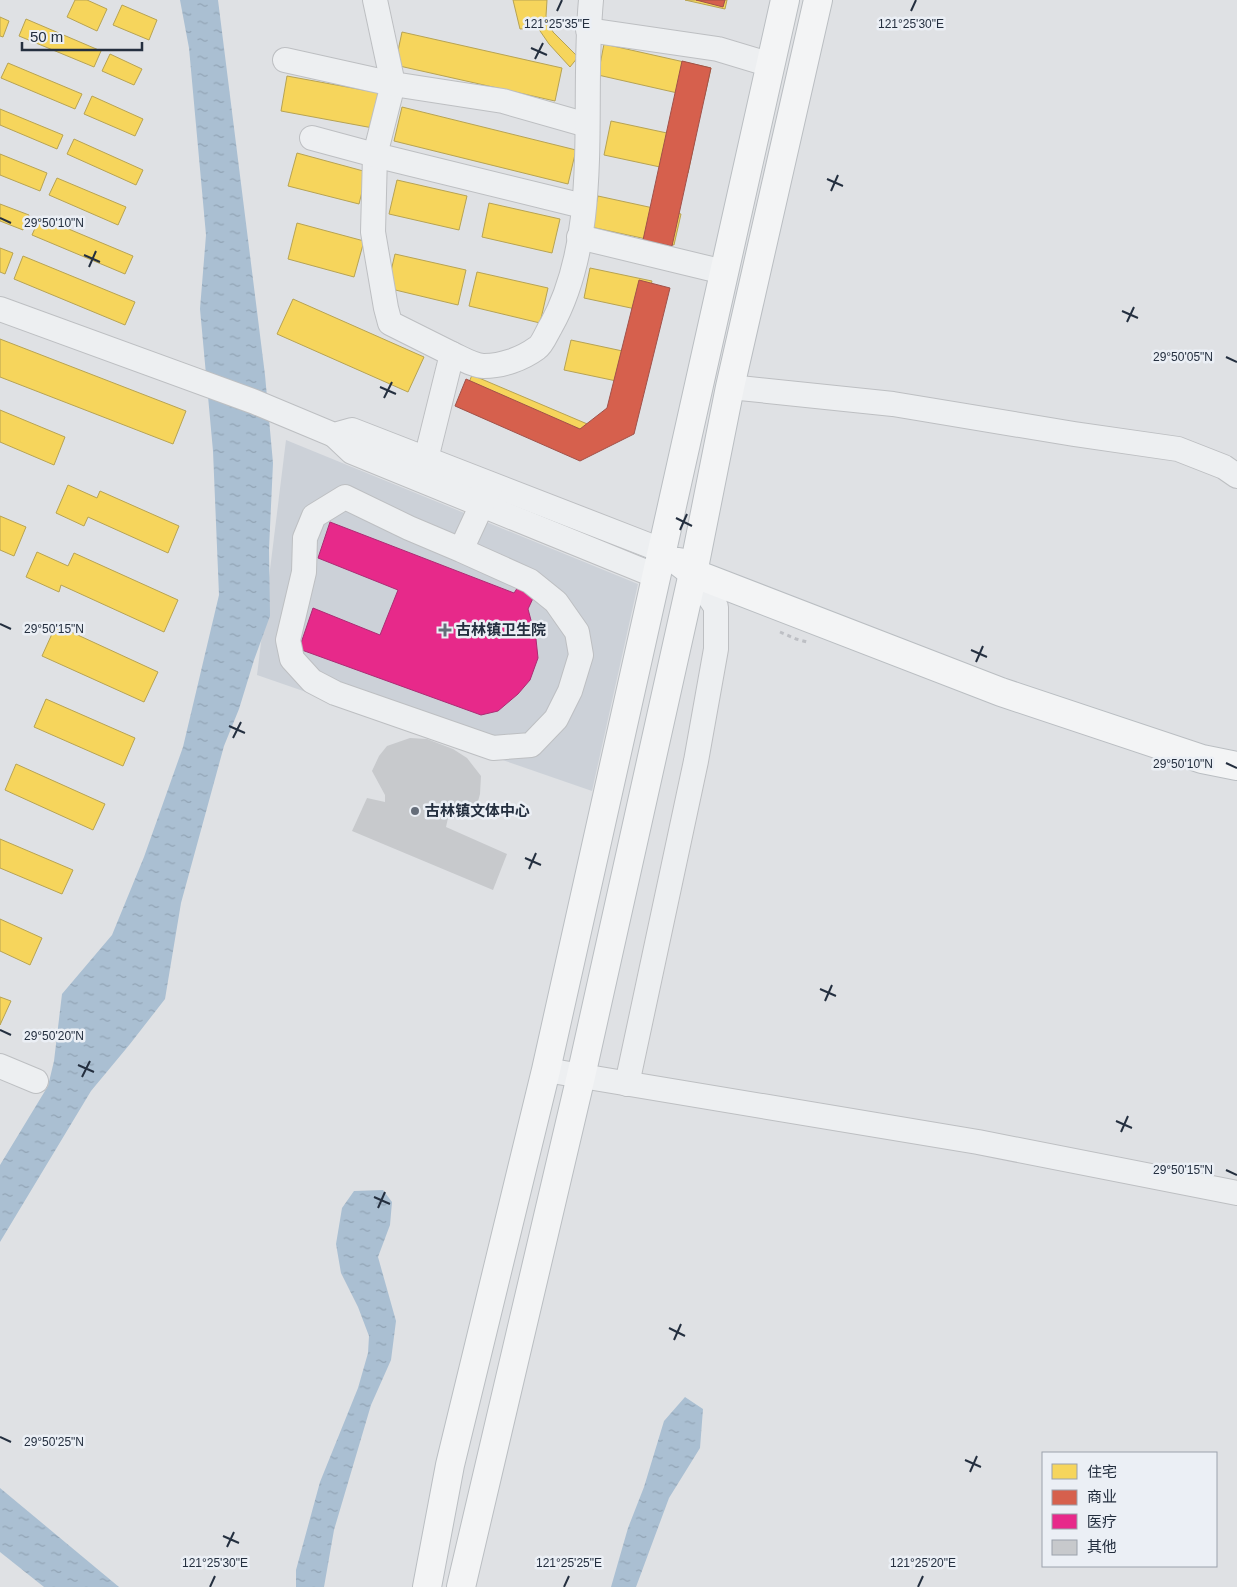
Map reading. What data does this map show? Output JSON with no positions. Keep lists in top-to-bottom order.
{
  "places": {
    "health": ["古林镇卫生院"],
    "other": ["古林镇文体中心"]
  },
  "legend": [
    "住宅",
    "商业",
    "医疗",
    "其他"
  ],
  "scale_bar": "50 m",
  "coordinates": [
    "121°25'35\"E",
    "121°25'30\"E",
    "29°50'10\"N",
    "29°50'05\"N",
    "29°50'15\"N",
    "29°50'20\"N",
    "29°50'25\"N",
    "121°25'25\"E",
    "121°25'20\"E"
  ]
}
